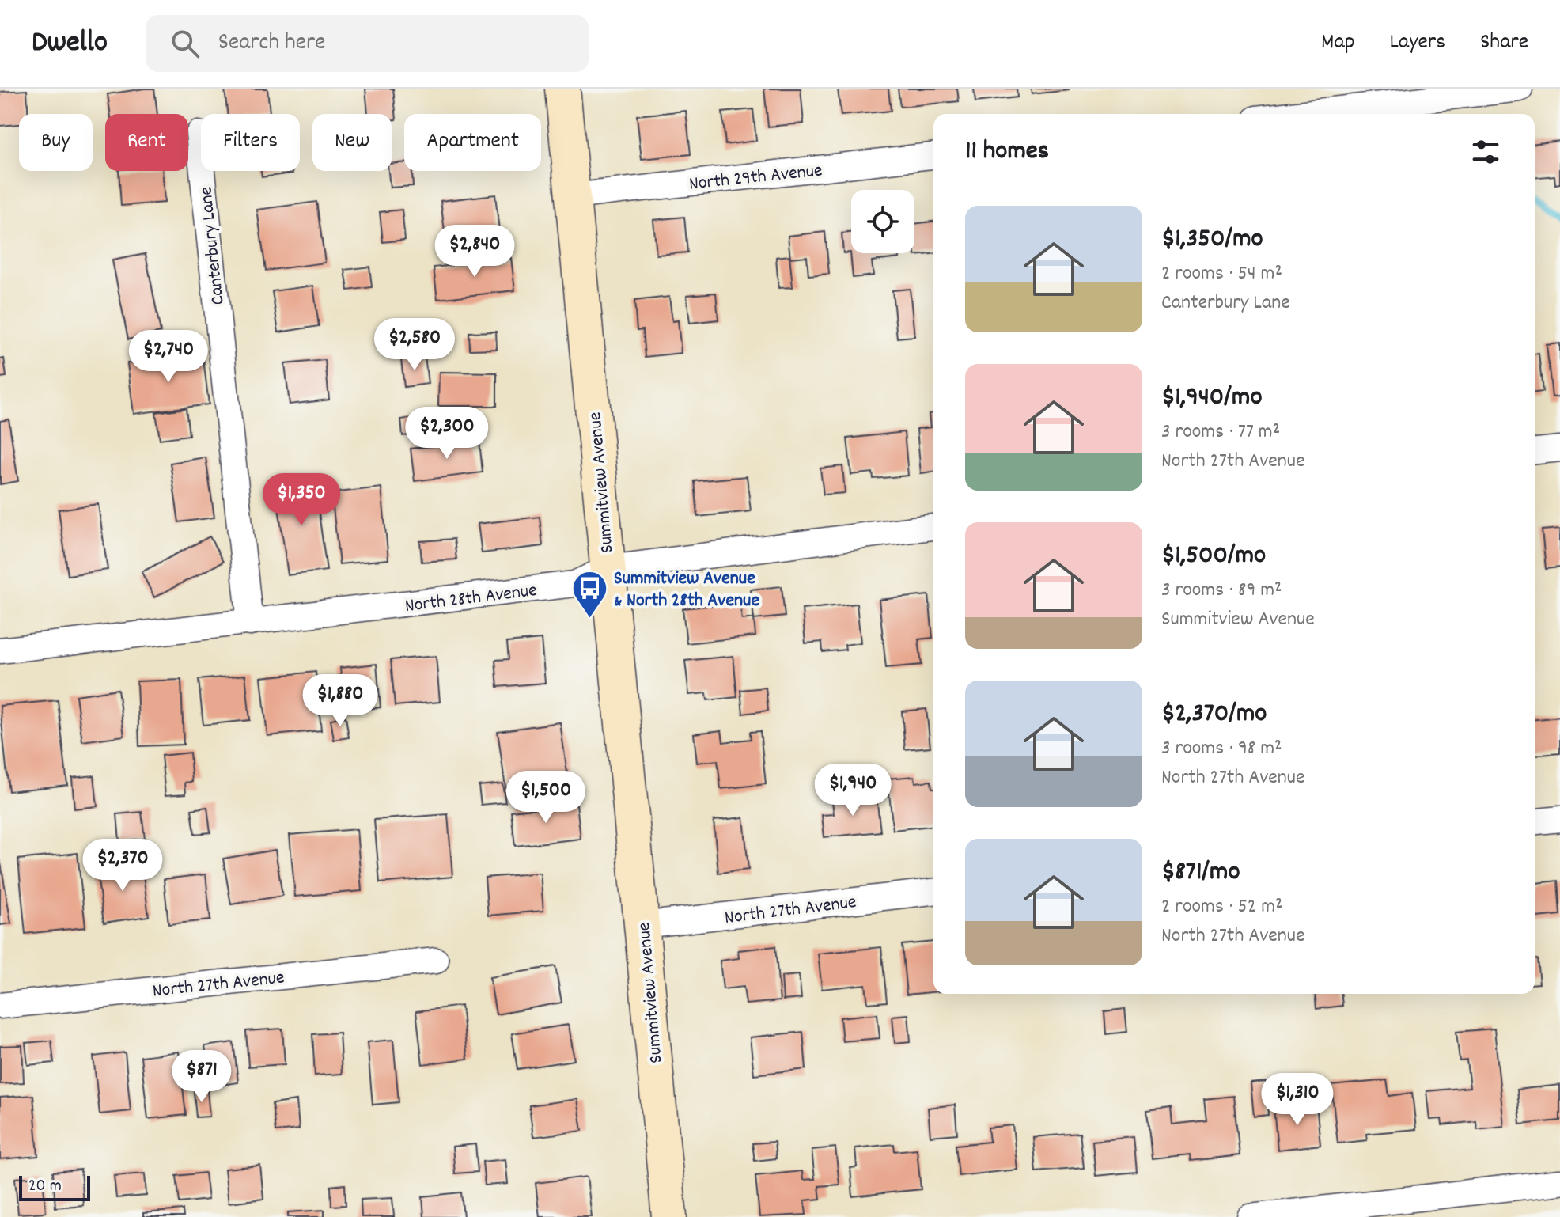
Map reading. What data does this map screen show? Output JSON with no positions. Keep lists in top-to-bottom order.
{
  "streets": {
    "main road": ["Summitview Avenue"],
    "street": [
      "North 29th Avenue",
      "Canterbury Lane",
      "North 28th Avenue",
      "North 27th Avenue"
    ]
  },
  "crossings": [
    ["North 29th Avenue", "Summitview Avenue"],
    ["Canterbury Lane", "North 28th Avenue"],
    ["Summitview Avenue", "North 28th Avenue"],
    ["Summitview Avenue", "North 27th Avenue"]
  ],
  "places": {
    "bus stop": ["Summitview Avenue & North 28th Avenue"]
  },
  "scale_bar": "20 m",
  "page": {
    "header": "Dwello",
    "search": "Search here",
    "nav": ["Map", "Layers", "Share"],
    "chip": [
      "Buy",
      "Rent",
      "Filters",
      "New",
      "Apartment"
    ],
    "heading": "11 homes",
    "list": [
      {
        "name": "$1,350/mo",
        "note": "2 rooms · 54 m² · Canterbury Lane"
      },
      {
        "name": "$1,940/mo",
        "note": "3 rooms · 77 m² · North 27th Avenue"
      },
      {
        "name": "$1,500/mo",
        "note": "3 rooms · 89 m² · Summitview Avenue"
      },
      {
        "name": "$2,370/mo",
        "note": "3 rooms · 98 m² · North 27th Avenue"
      },
      {
        "name": "$871/mo",
        "note": "2 rooms · 52 m² · North 27th Avenue"
      }
    ],
    "price": [
      "$2,840",
      "$2,580",
      "$2,740",
      "$2,300",
      "$1,350",
      "$1,880",
      "$1,940",
      "$1,500",
      "$2,370",
      "$871",
      "$1,310"
    ],
    "scale": "20 m"
  }
}
